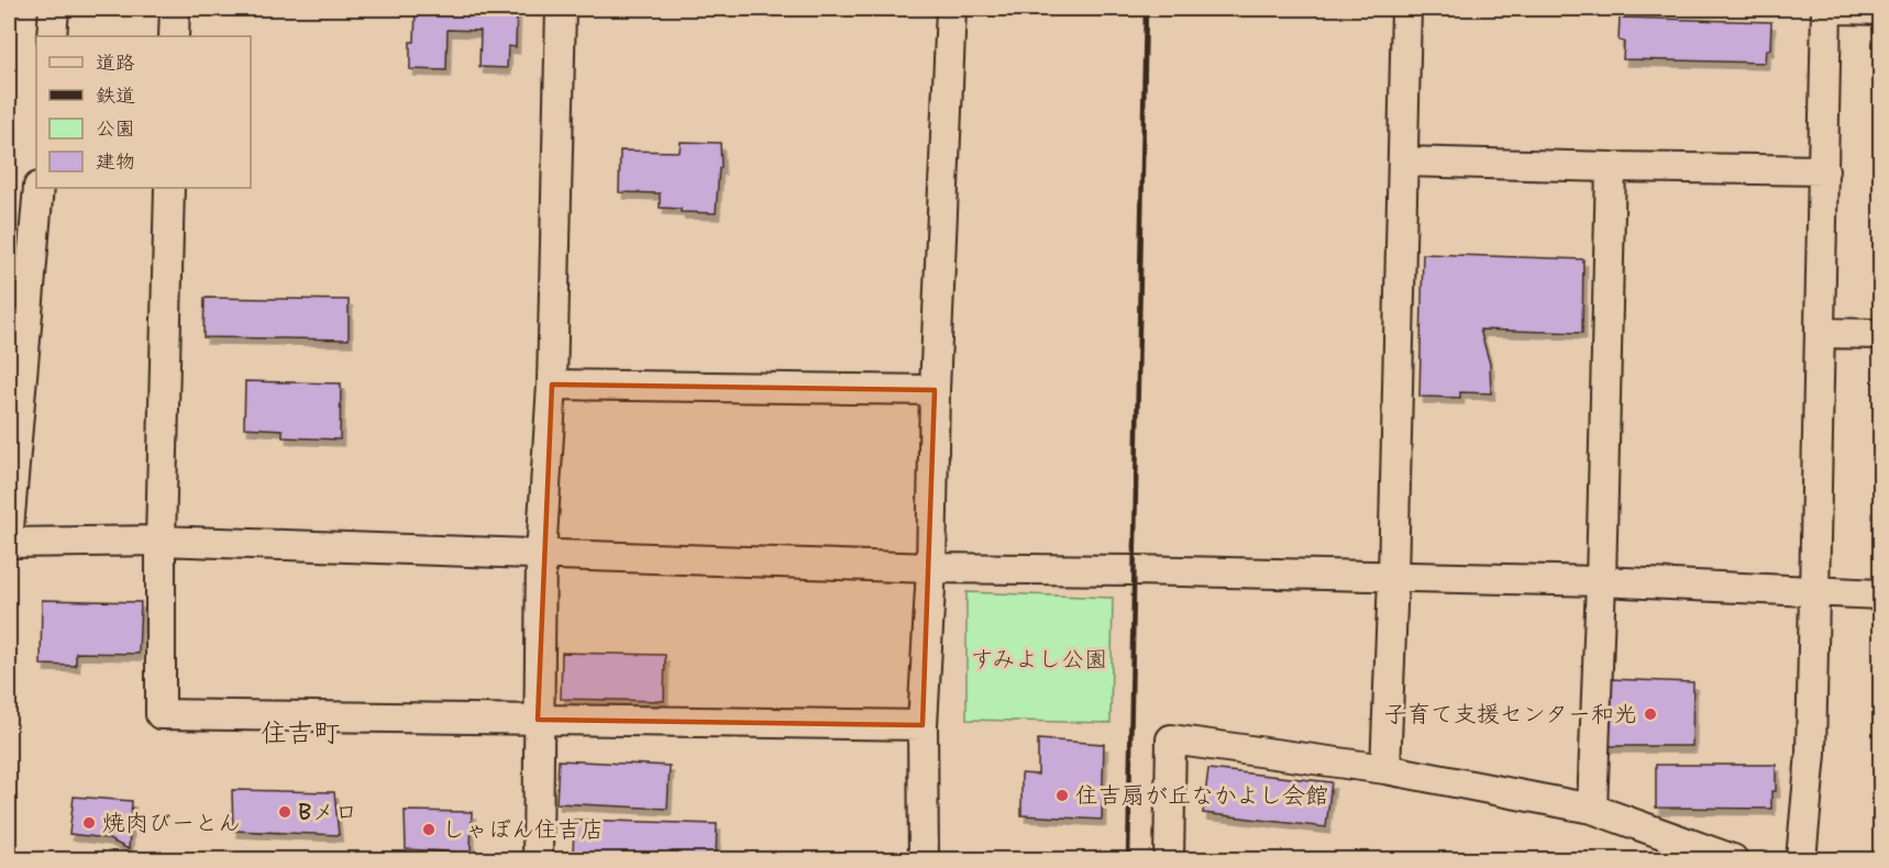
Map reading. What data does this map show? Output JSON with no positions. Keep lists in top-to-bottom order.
{
  "districts": ["住吉町"],
  "parks": ["すみよし公園"],
  "places": [
    "子育て支援センター和光",
    "住吉扇が丘なかよし会館",
    "Bメロ",
    "焼肉びーとん",
    "しゃぼん住吉店"
  ],
  "legend": [
    "道路",
    "鉄道",
    "公園",
    "建物"
  ]
}
